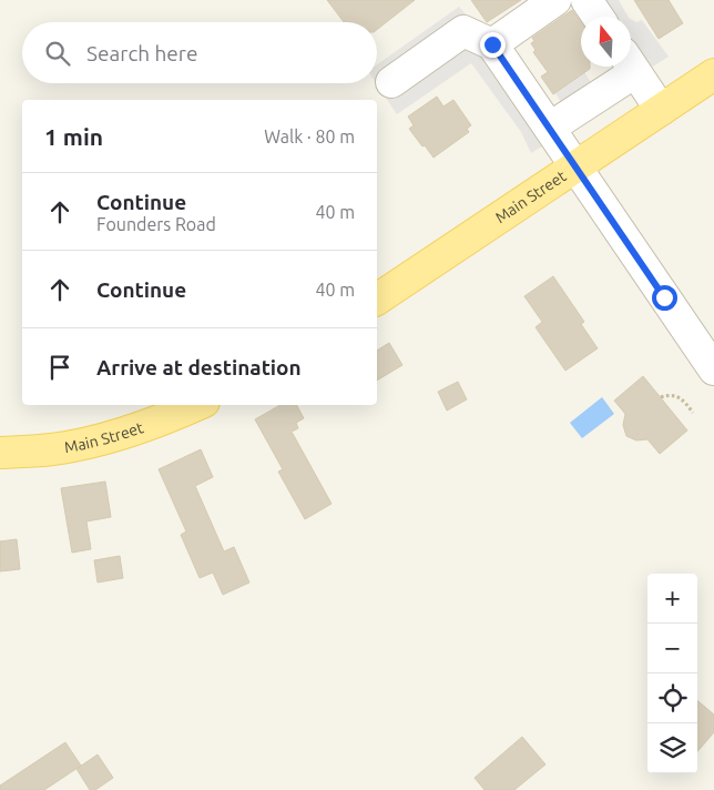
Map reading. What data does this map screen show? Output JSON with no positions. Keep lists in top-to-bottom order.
{
  "streets": {
    "main road": ["Main Street"]
  },
  "north": "top",
  "page": {
    "search": "Search here",
    "heading": ["1 min", "Walk · 80 m"],
    "list": [
      ["Continue", "Founders Road", "40 m"],
      ["Continue", "40 m"],
      "Arrive at destination"
    ],
    "map_buttons": ["+", "−"]
  }
}
